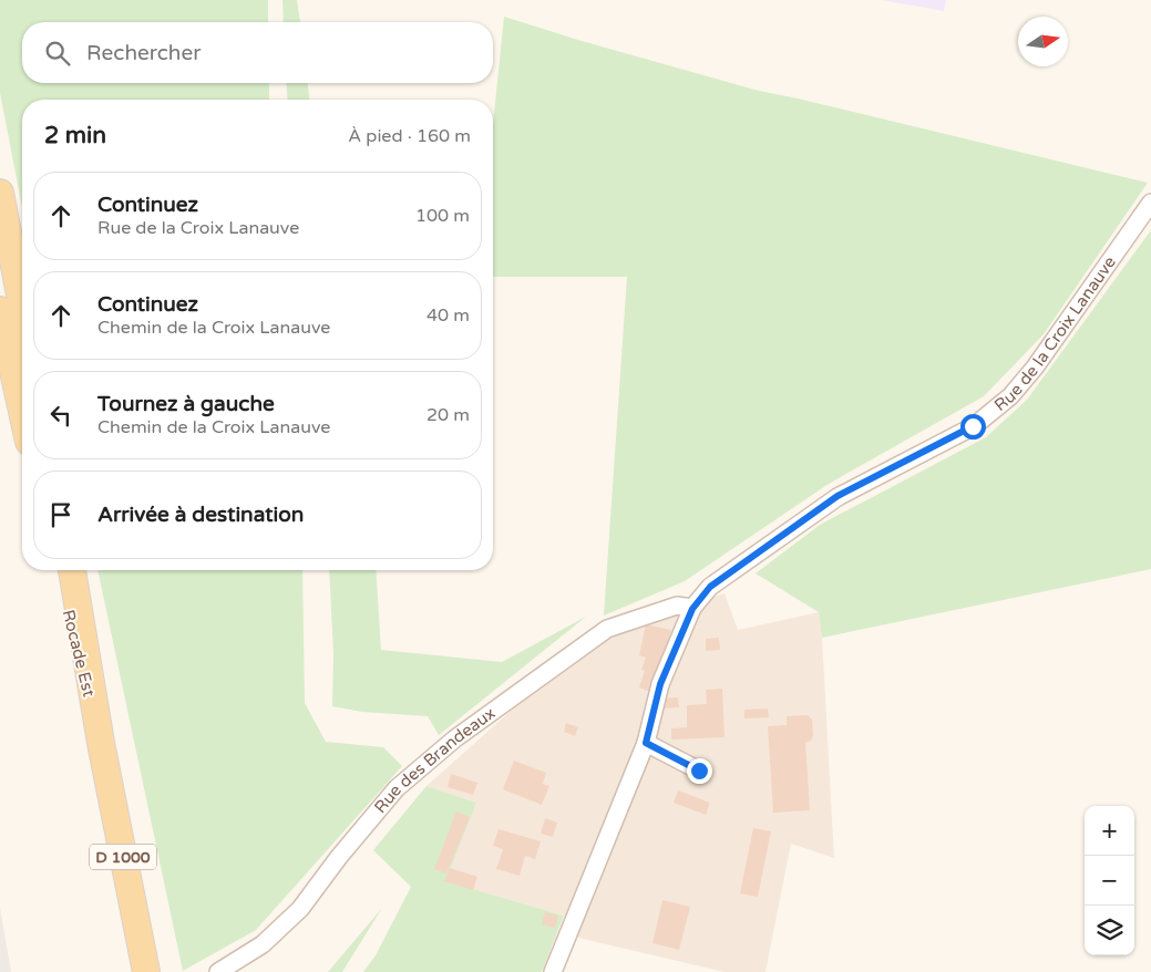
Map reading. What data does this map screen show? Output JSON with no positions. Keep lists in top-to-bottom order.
{
  "streets": {
    "main road": ["Rocade Est", "D 1000"],
    "street": ["Rue de la Croix Lanauve", "Rue des Brandeaux"]
  },
  "crossings": [
    ["Rue de la Croix Lanauve", "Rue des Brandeaux"]
  ],
  "north": "right",
  "page": {
    "search": "Rechercher",
    "heading": ["2 min", "À pied · 160 m"],
    "list": [
      ["Continuez", "Rue de la Croix Lanauve", "100 m"],
      ["Continuez", "Chemin de la Croix Lanauve", "40 m"],
      ["Tournez à gauche", "Chemin de la Croix Lanauve", "20 m"],
      "Arrivée à destination"
    ],
    "map_buttons": ["+", "−"]
  }
}
